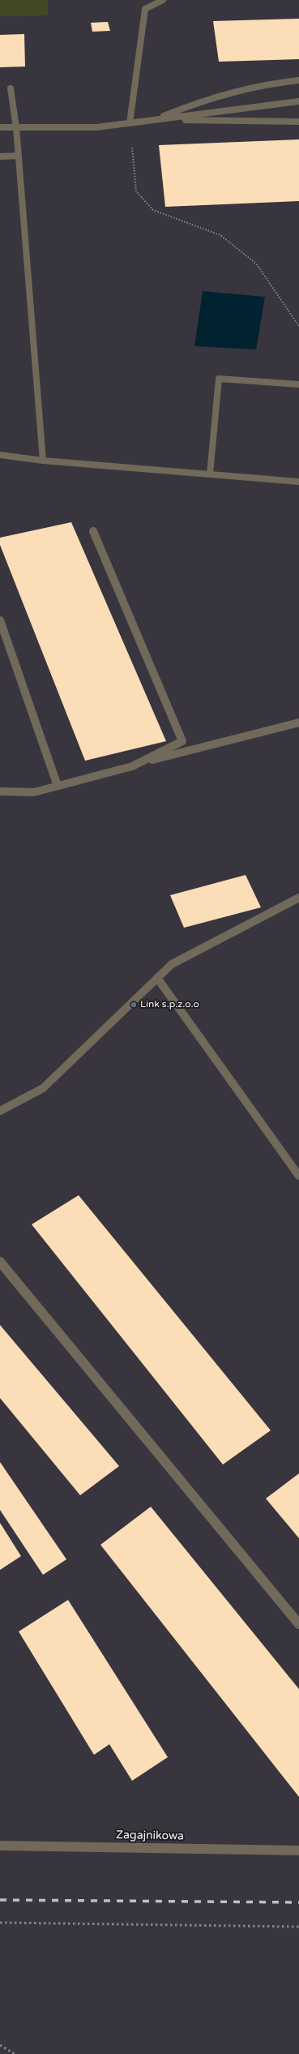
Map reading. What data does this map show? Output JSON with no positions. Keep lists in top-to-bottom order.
{
  "streets": {
    "street": ["Zagajnikowa"]
  },
  "places": ["Link s.p.z.o.o"]
}
